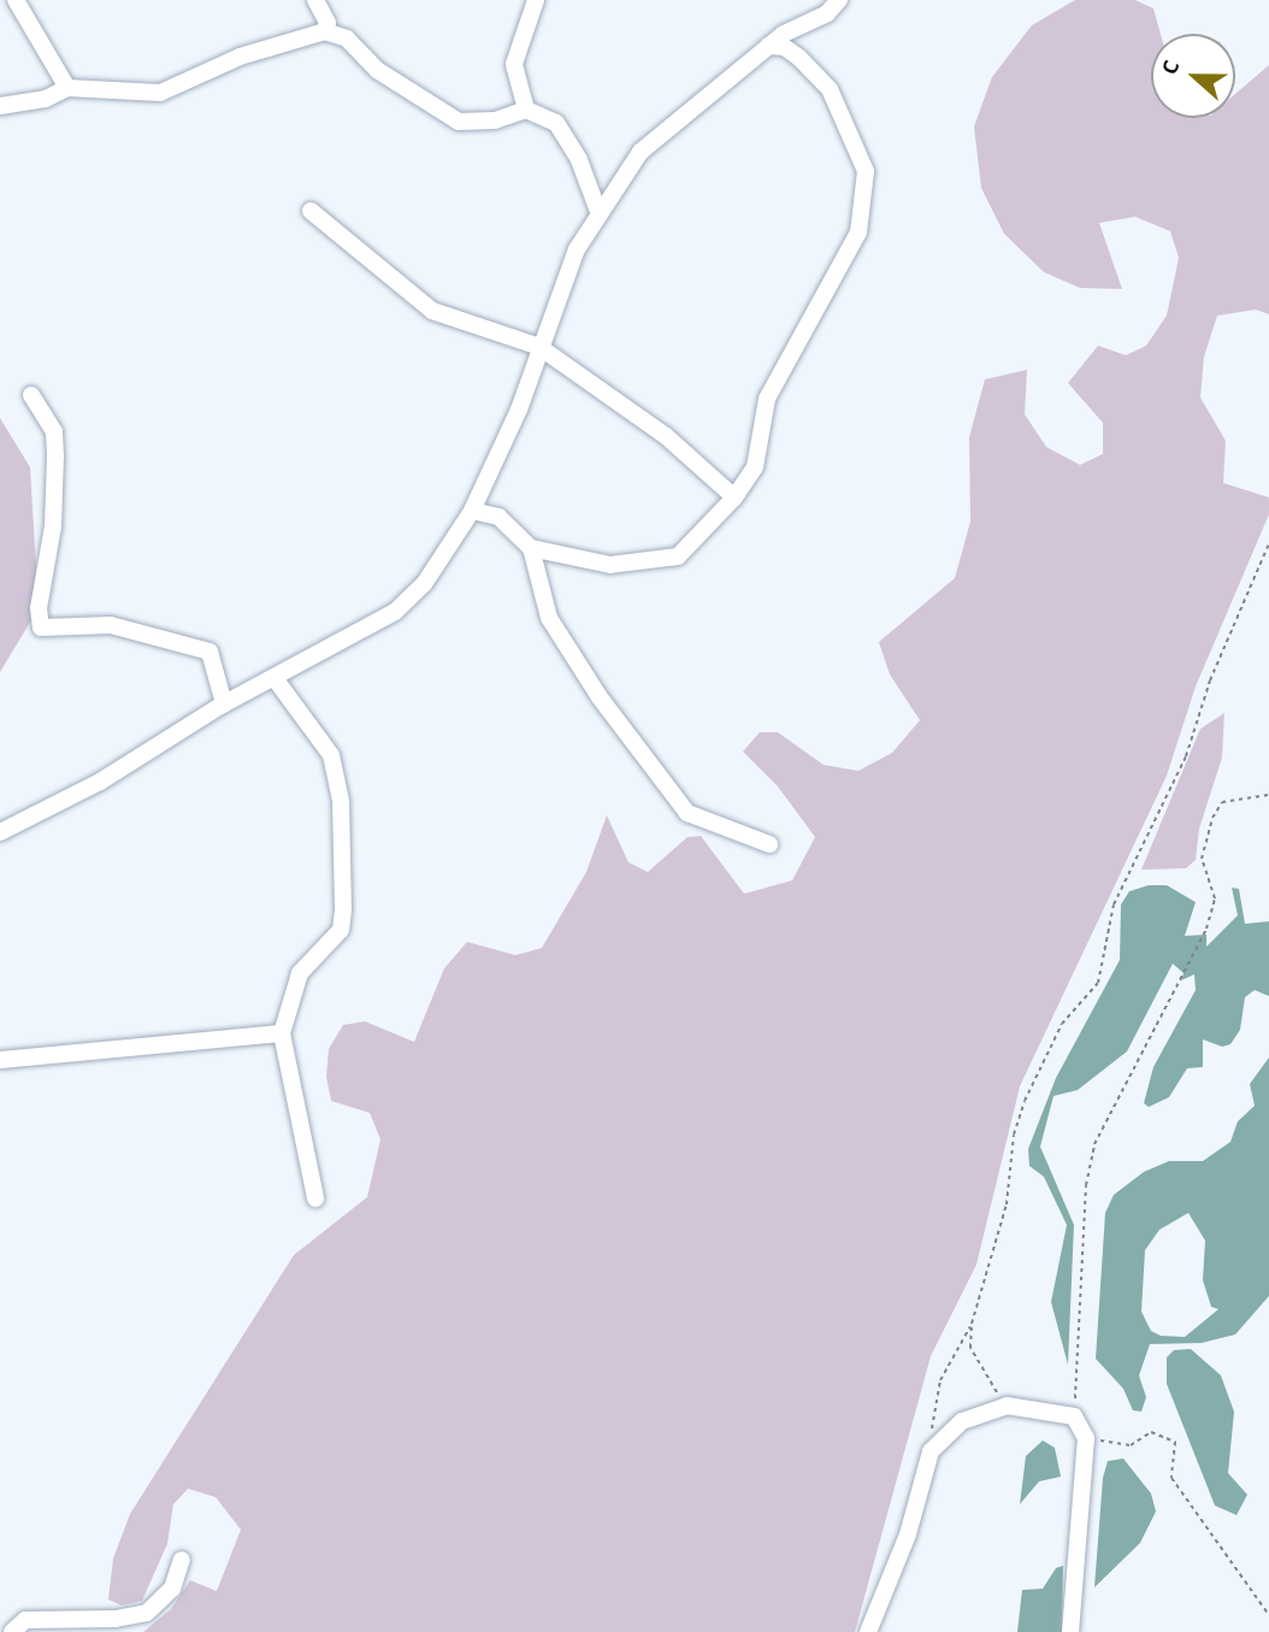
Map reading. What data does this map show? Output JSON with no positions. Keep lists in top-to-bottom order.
{
  "north": "left"
}
